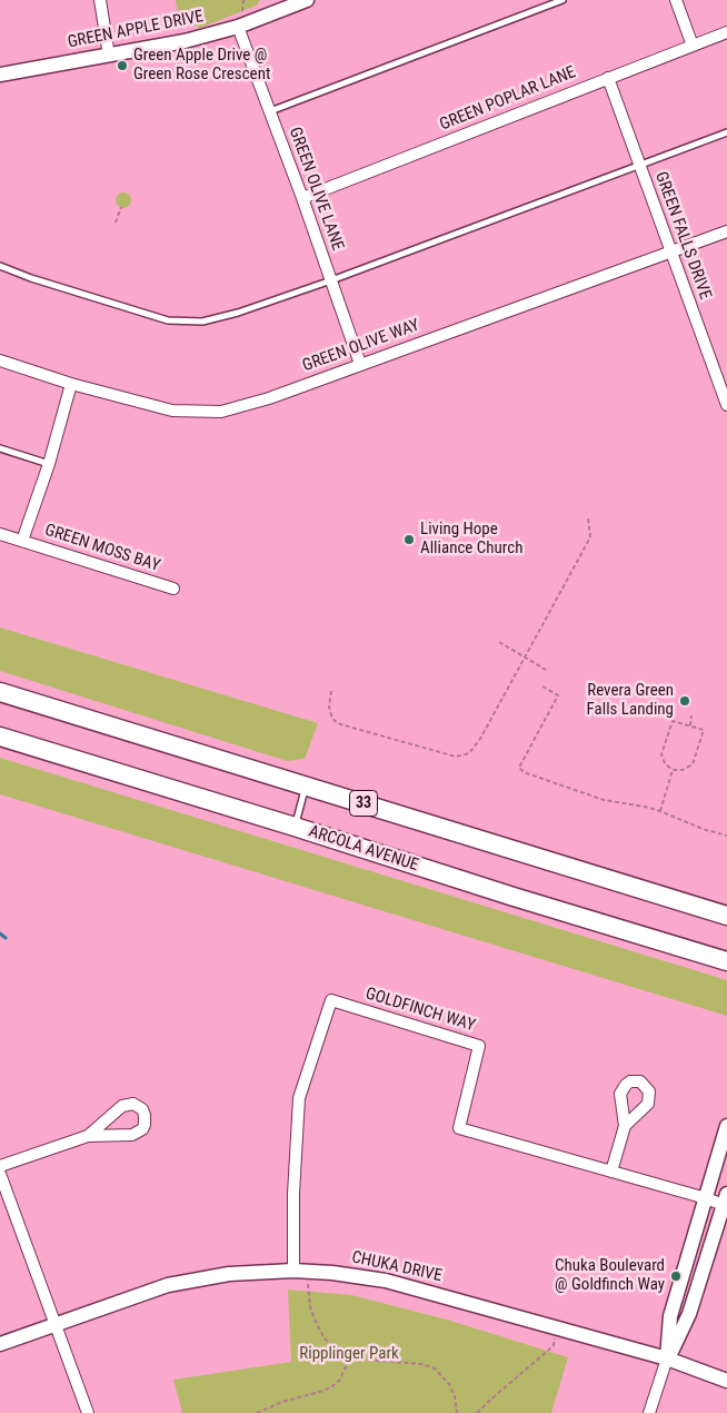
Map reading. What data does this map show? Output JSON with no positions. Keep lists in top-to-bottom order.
{
  "streets": {
    "main road": ["33", "ARCOLA AVENUE"],
    "street": [
      "GREEN APPLE DRIVE",
      "GREEN POPLAR LANE",
      "GREEN OLIVE LANE",
      "GREEN FALLS DRIVE",
      "GREEN OLIVE WAY",
      "GREEN MOSS BAY",
      "GOLDFINCH WAY",
      "CHUKA DRIVE"
    ]
  },
  "crossings": [
    ["GREEN APPLE DRIVE", "GREEN OLIVE LANE"],
    ["GREEN POPLAR LANE", "GREEN OLIVE LANE"],
    ["GREEN POPLAR LANE", "GREEN FALLS DRIVE"],
    ["GREEN OLIVE LANE", "GREEN OLIVE WAY"],
    ["GREEN FALLS DRIVE", "GREEN OLIVE WAY"],
    ["GOLDFINCH WAY", "CHUKA DRIVE"]
  ],
  "parks": ["Ripplinger Park"],
  "places": [
    "Green Apple Drive @ Green Rose Crescent",
    "Living Hope Alliance Church",
    "Revera Green Falls Landing",
    "Chuka Boulevard @ Goldfinch Way"
  ]
}
